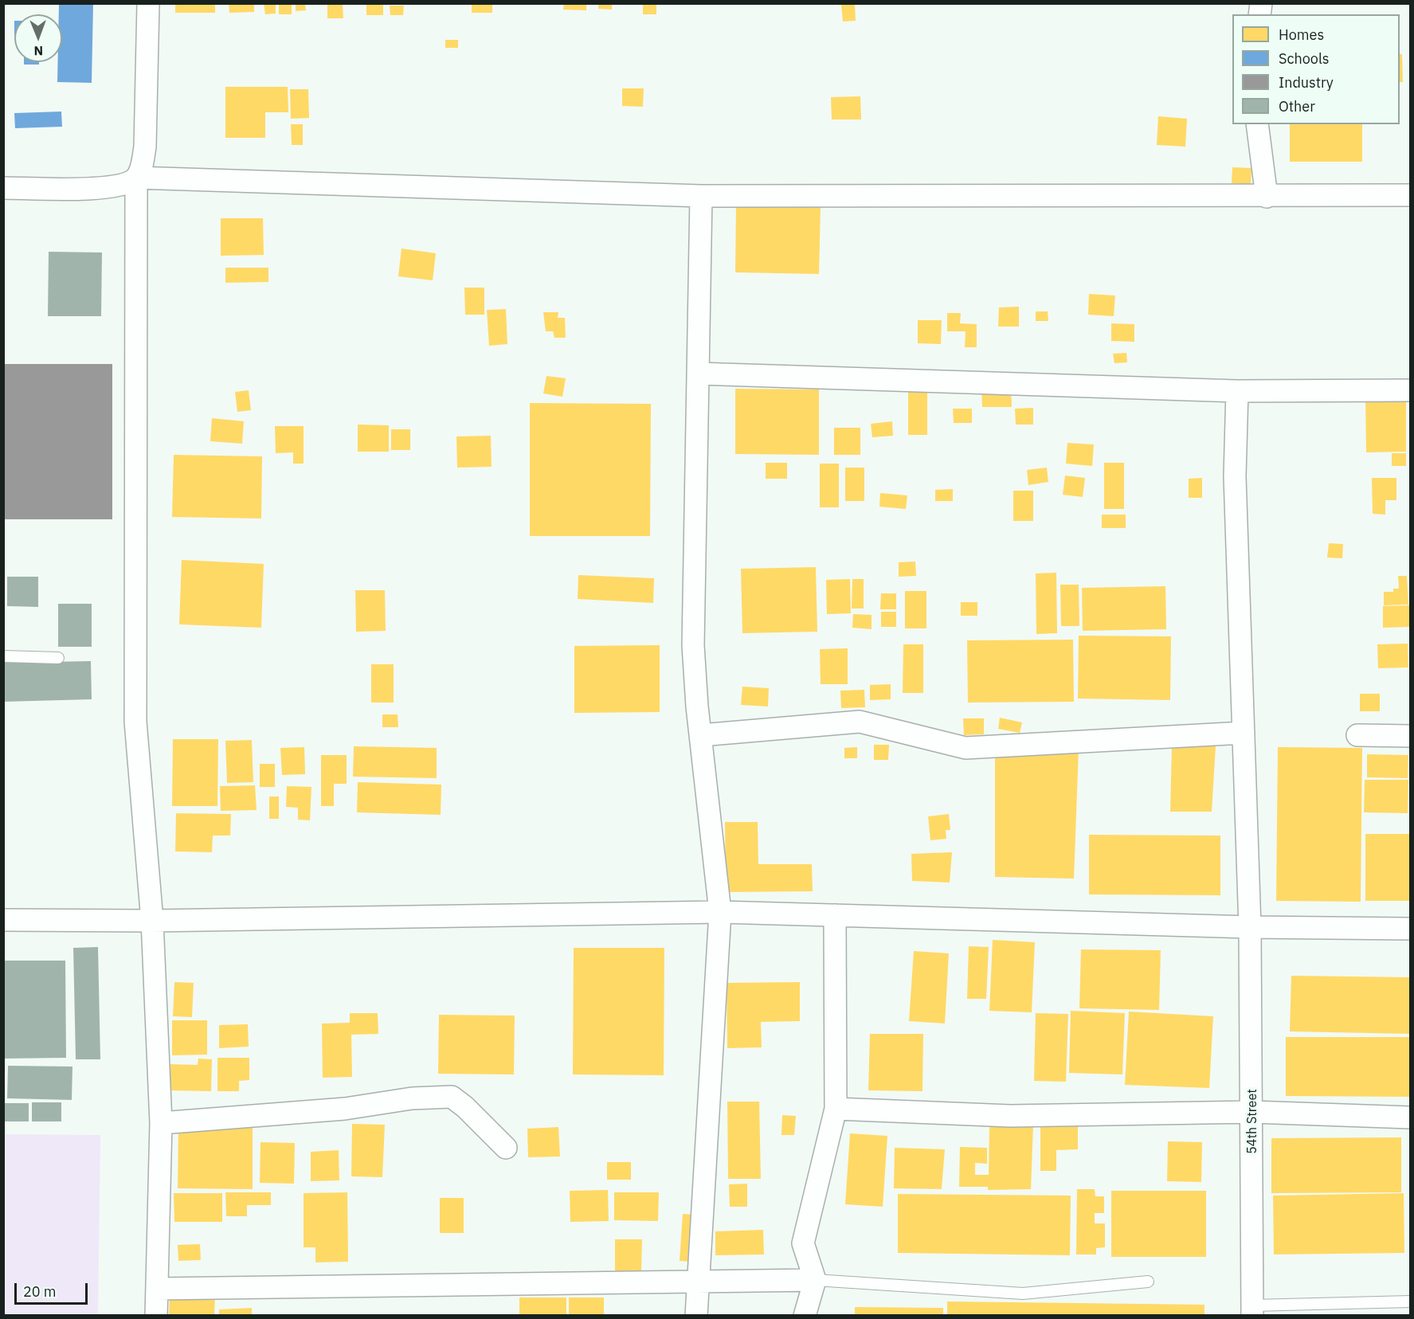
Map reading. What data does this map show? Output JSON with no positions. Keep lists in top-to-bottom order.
{
  "streets": {
    "street": ["54th Street"]
  },
  "legend": [
    "Homes",
    "Schools",
    "Industry",
    "Other"
  ],
  "scale_bar": "20 m",
  "north": "bottom"
}
